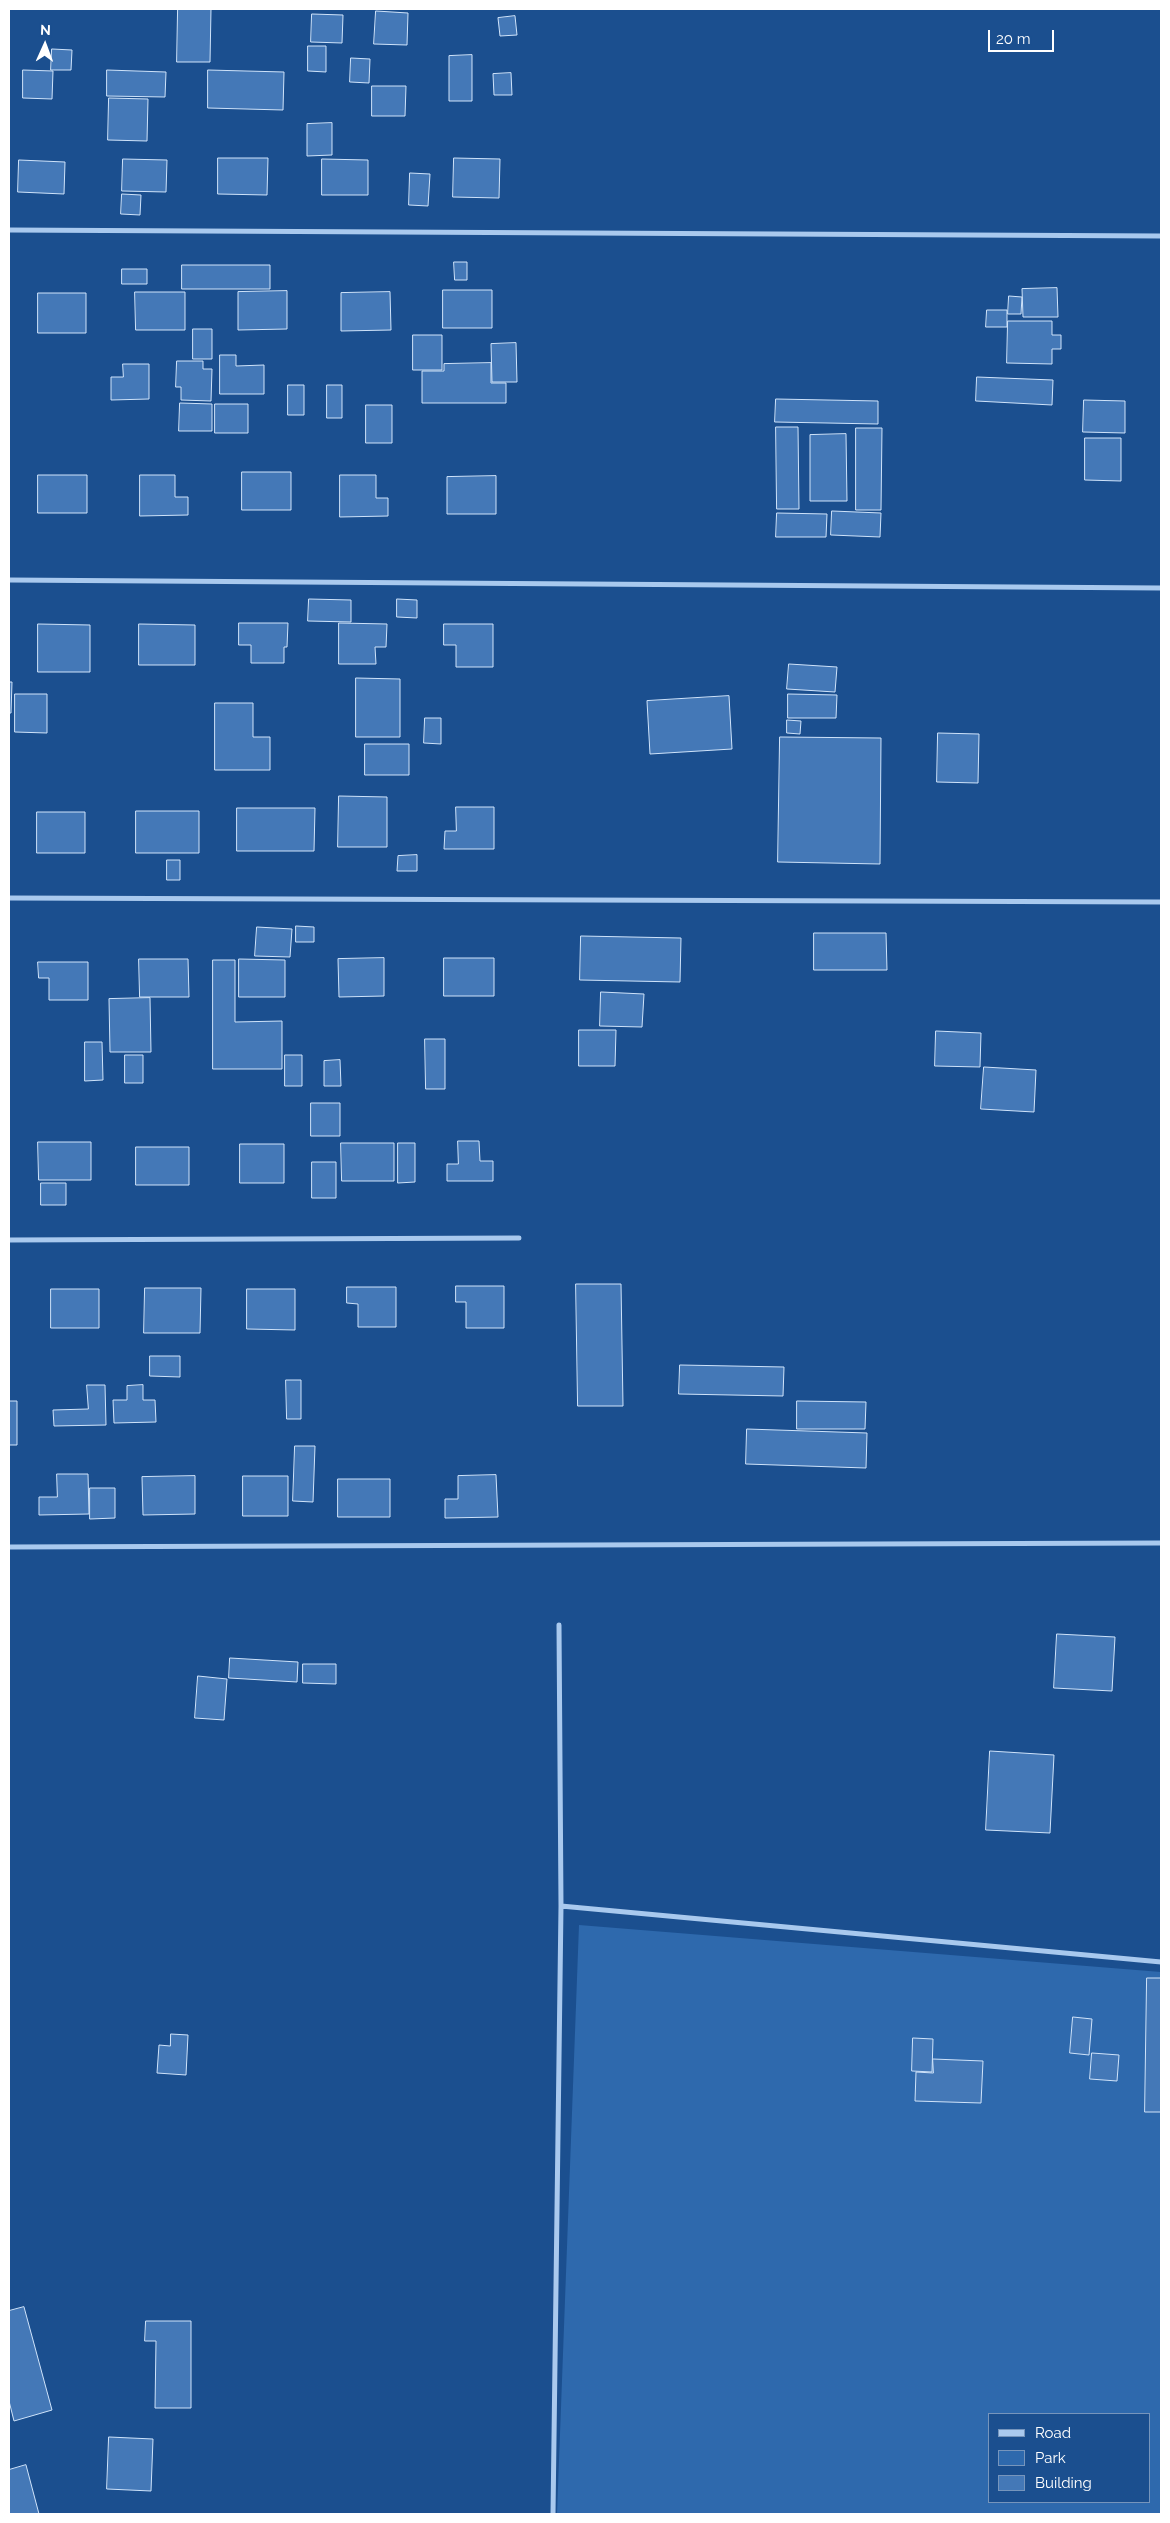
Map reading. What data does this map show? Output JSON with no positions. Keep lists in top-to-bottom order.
{
  "legend": ["Road", "Park", "Building"],
  "scale_bar": "20 m",
  "north": "top"
}
